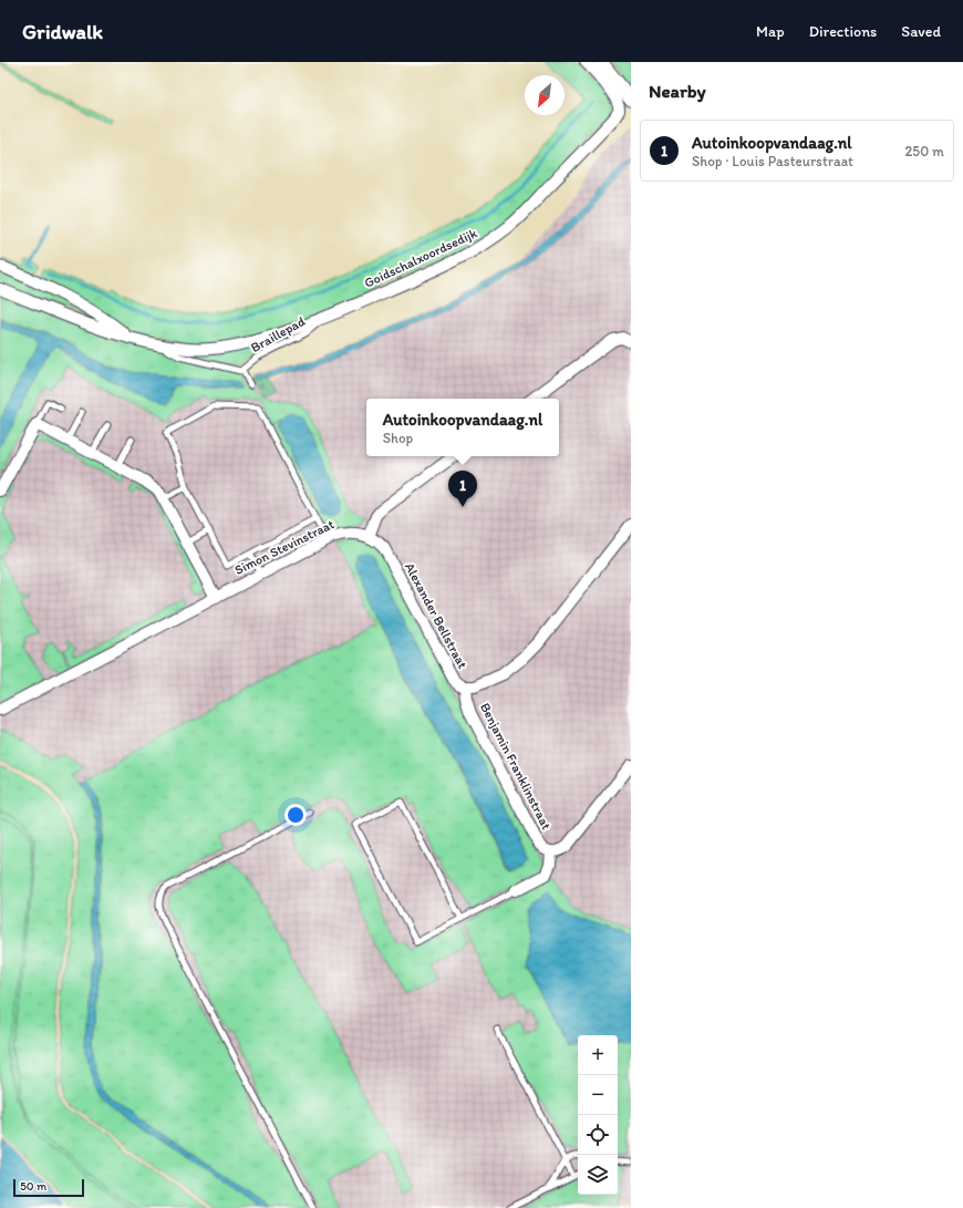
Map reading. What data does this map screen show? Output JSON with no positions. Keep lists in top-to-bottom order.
{
  "streets": {
    "street": [
      "Goidschalxoordsedijk",
      "Simon Stevinstraat",
      "Alexander Bellstraat",
      "Benjamin Franklinstraat"
    ],
    "lane": ["Braillepad"]
  },
  "crossings": [
    ["Goidschalxoordsedijk", "Braillepad"],
    ["Simon Stevinstraat", "Alexander Bellstraat"],
    ["Alexander Bellstraat", "Benjamin Franklinstraat"]
  ],
  "scale_bar": "50 m",
  "north": "bottom left",
  "page": {
    "header": "Gridwalk",
    "nav": ["Map", "Directions", "Saved"],
    "heading": "Nearby",
    "list": [
      {
        "mark": "1",
        "name": "Autoinkoopvandaag.nl",
        "note": "Shop · Louis Pasteurstraat",
        "value": "250 m"
      }
    ],
    "popup": ["Autoinkoopvandaag.nl", "Shop"],
    "pins": "1",
    "map_buttons": ["+", "−"],
    "scale": "50 m"
  }
}
